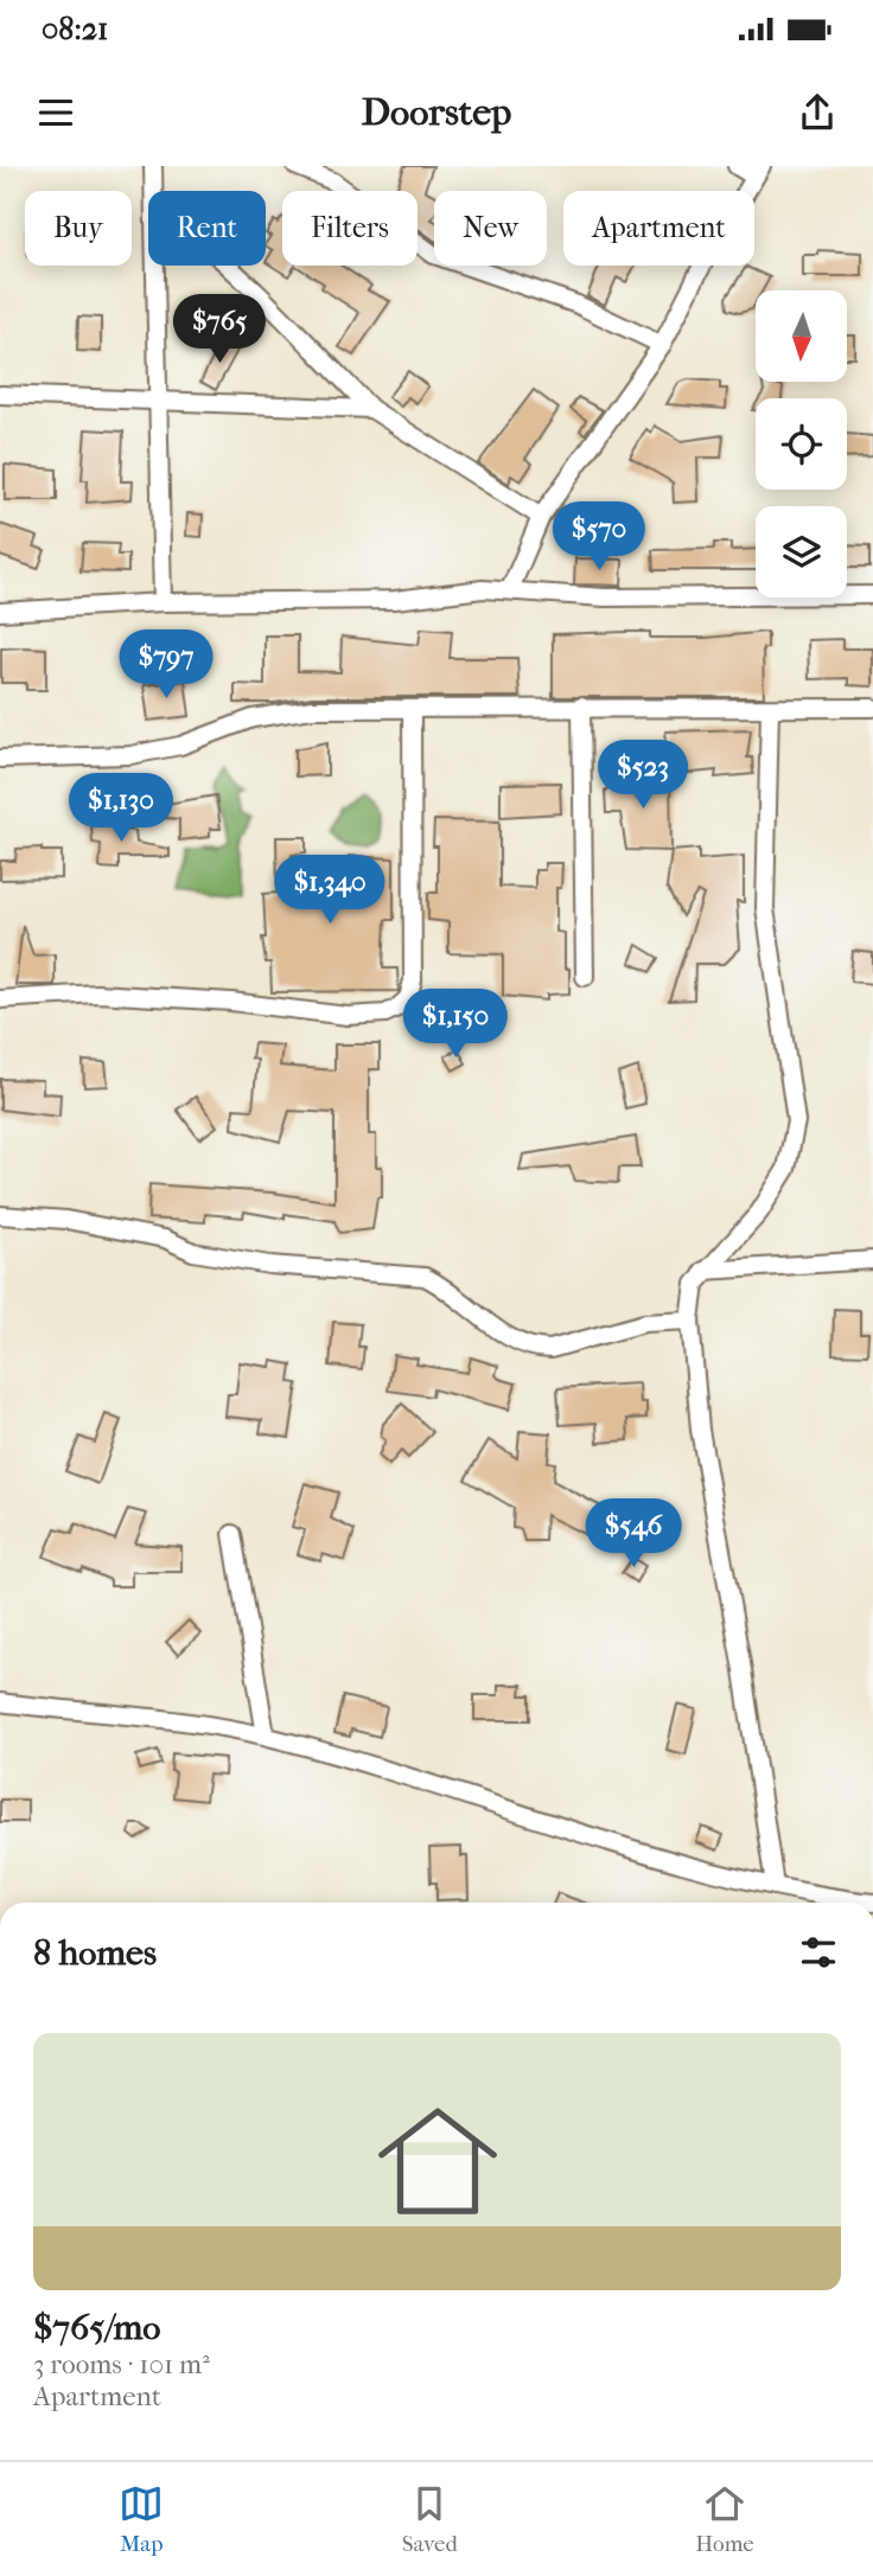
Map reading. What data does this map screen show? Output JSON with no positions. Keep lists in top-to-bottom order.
{
  "north": "bottom",
  "page": {
    "status": "08:21",
    "header": "Doorstep",
    "chip": [
      "Buy",
      "Rent",
      "Filters",
      "New",
      "Apartment"
    ],
    "price": [
      "$765",
      "$570",
      "$797",
      "$523",
      "$1,130",
      "$1,340",
      "$1,150",
      "$546"
    ],
    "heading": "8 homes",
    "list": [
      {
        "name": "$765/mo",
        "note": "3 rooms · 101 m² · Apartment"
      }
    ],
    "tabs": ["Map", "Saved", "Home"]
  }
}
